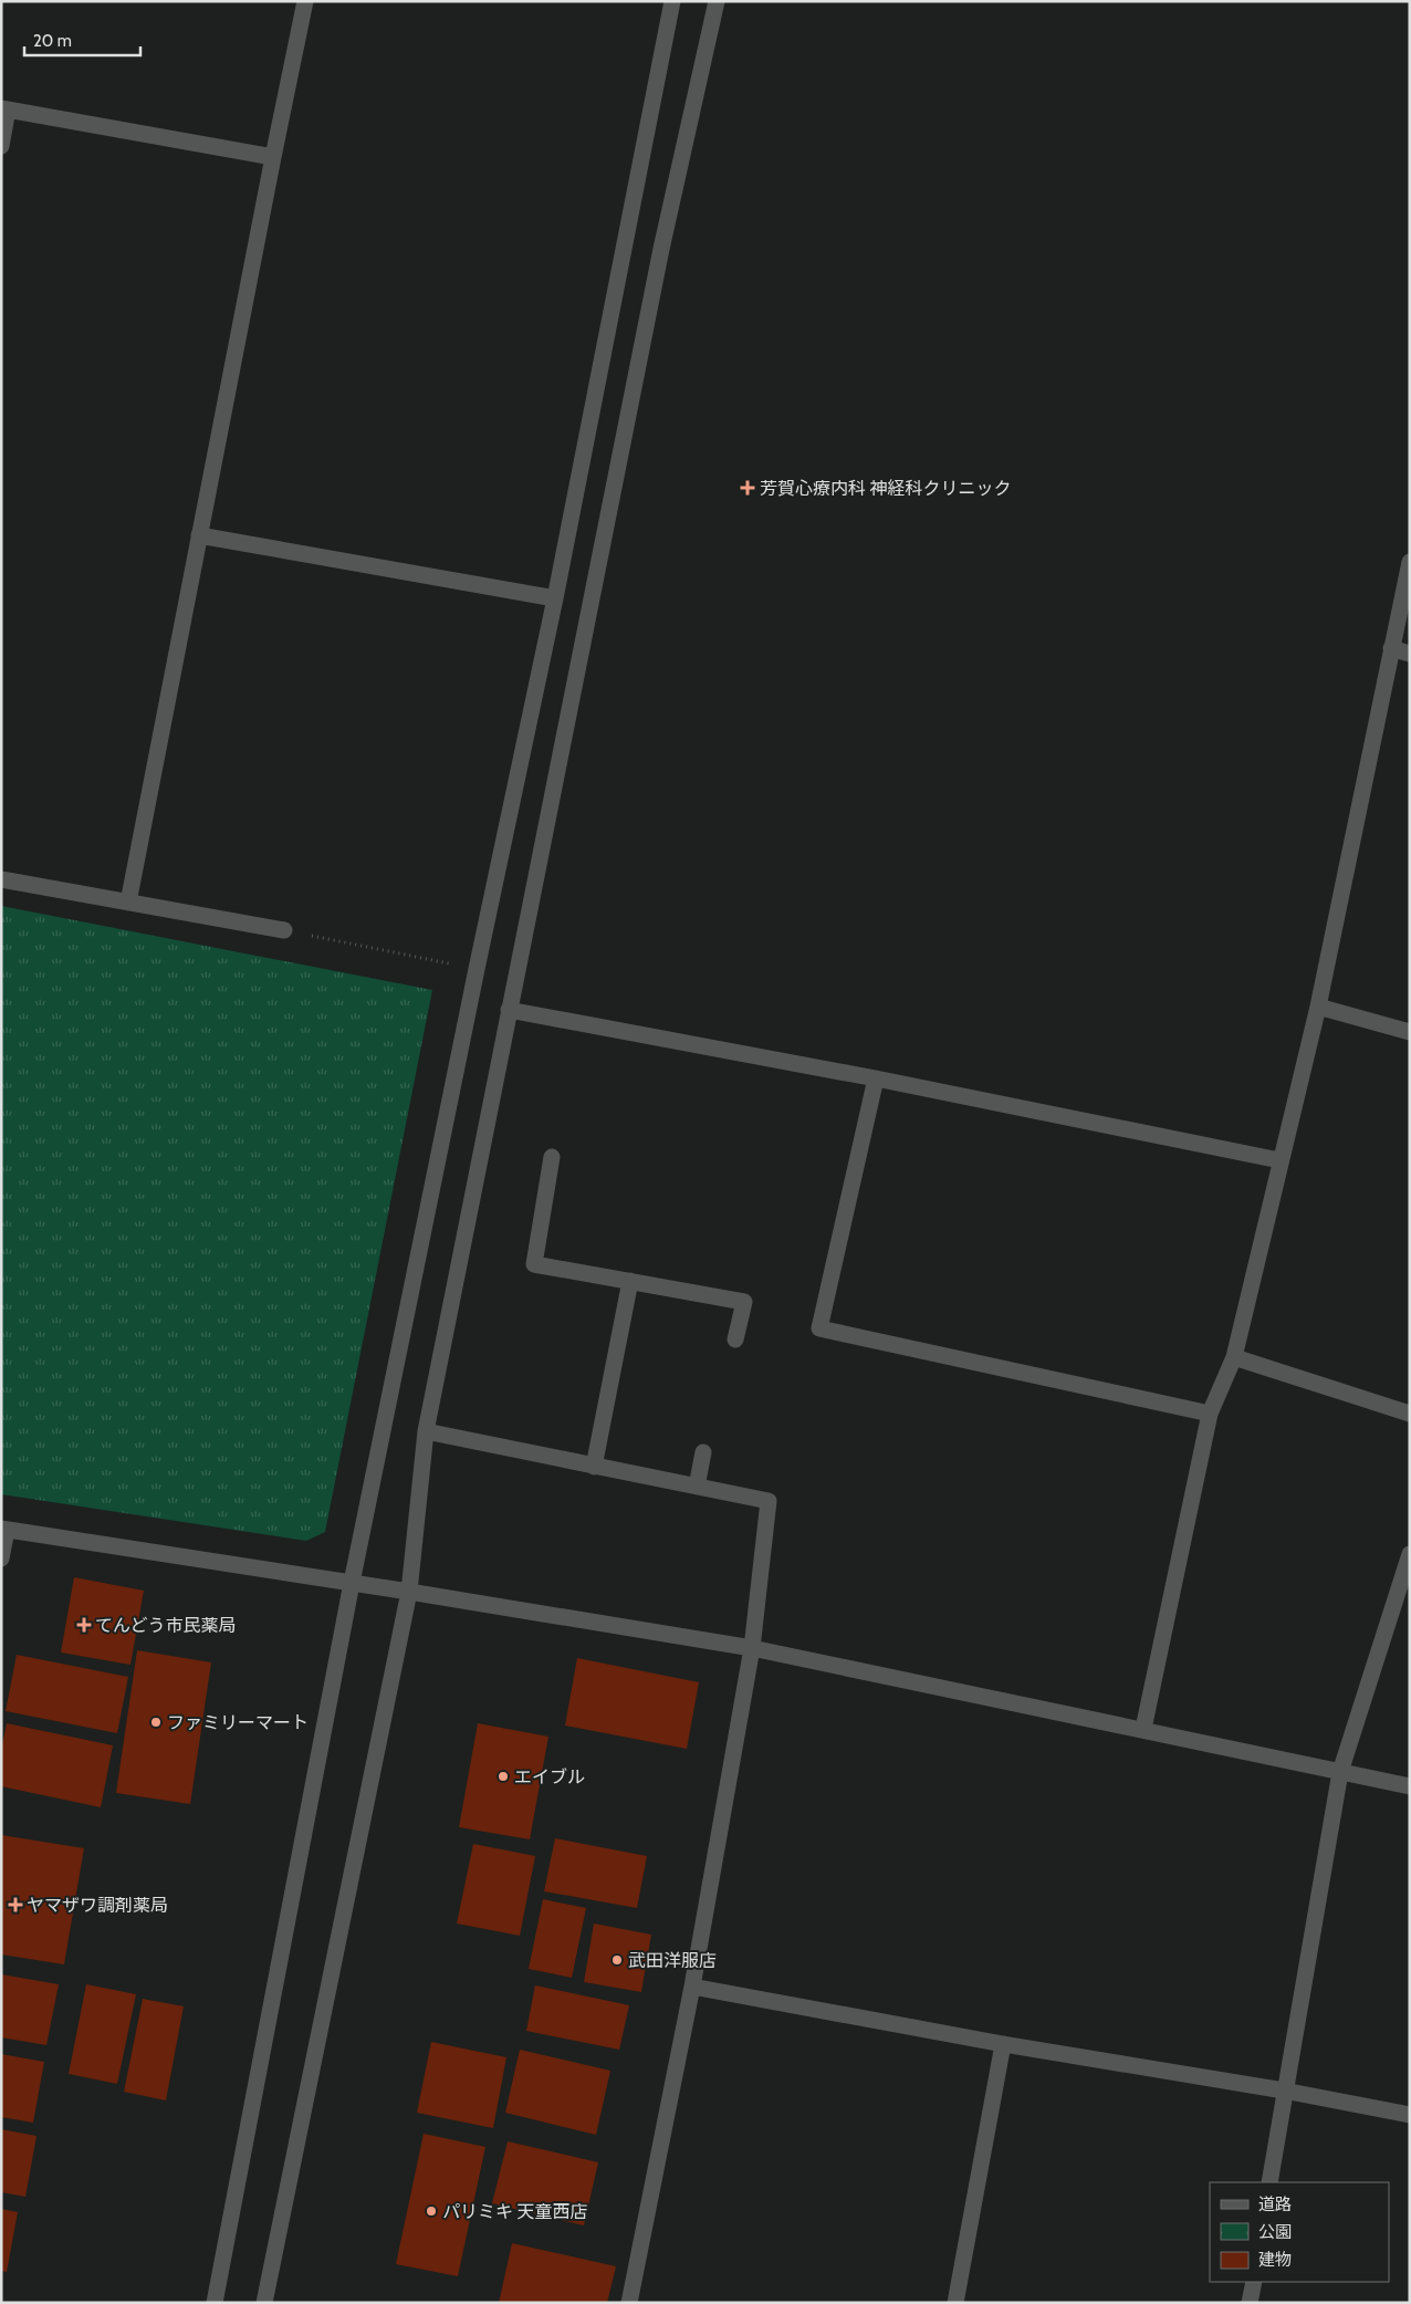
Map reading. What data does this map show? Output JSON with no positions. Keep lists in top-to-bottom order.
{
  "places": {
    "health": ["芳賀心療内科 神経科クリニック", "てんどう市民薬局", "ヤマザワ調剤薬局"],
    "other": [
      "ファミリーマート",
      "エイブル",
      "武田洋服店",
      "パリミキ 天童西店"
    ]
  },
  "legend": ["道路", "公園", "建物"],
  "scale_bar": "20 m"
}
